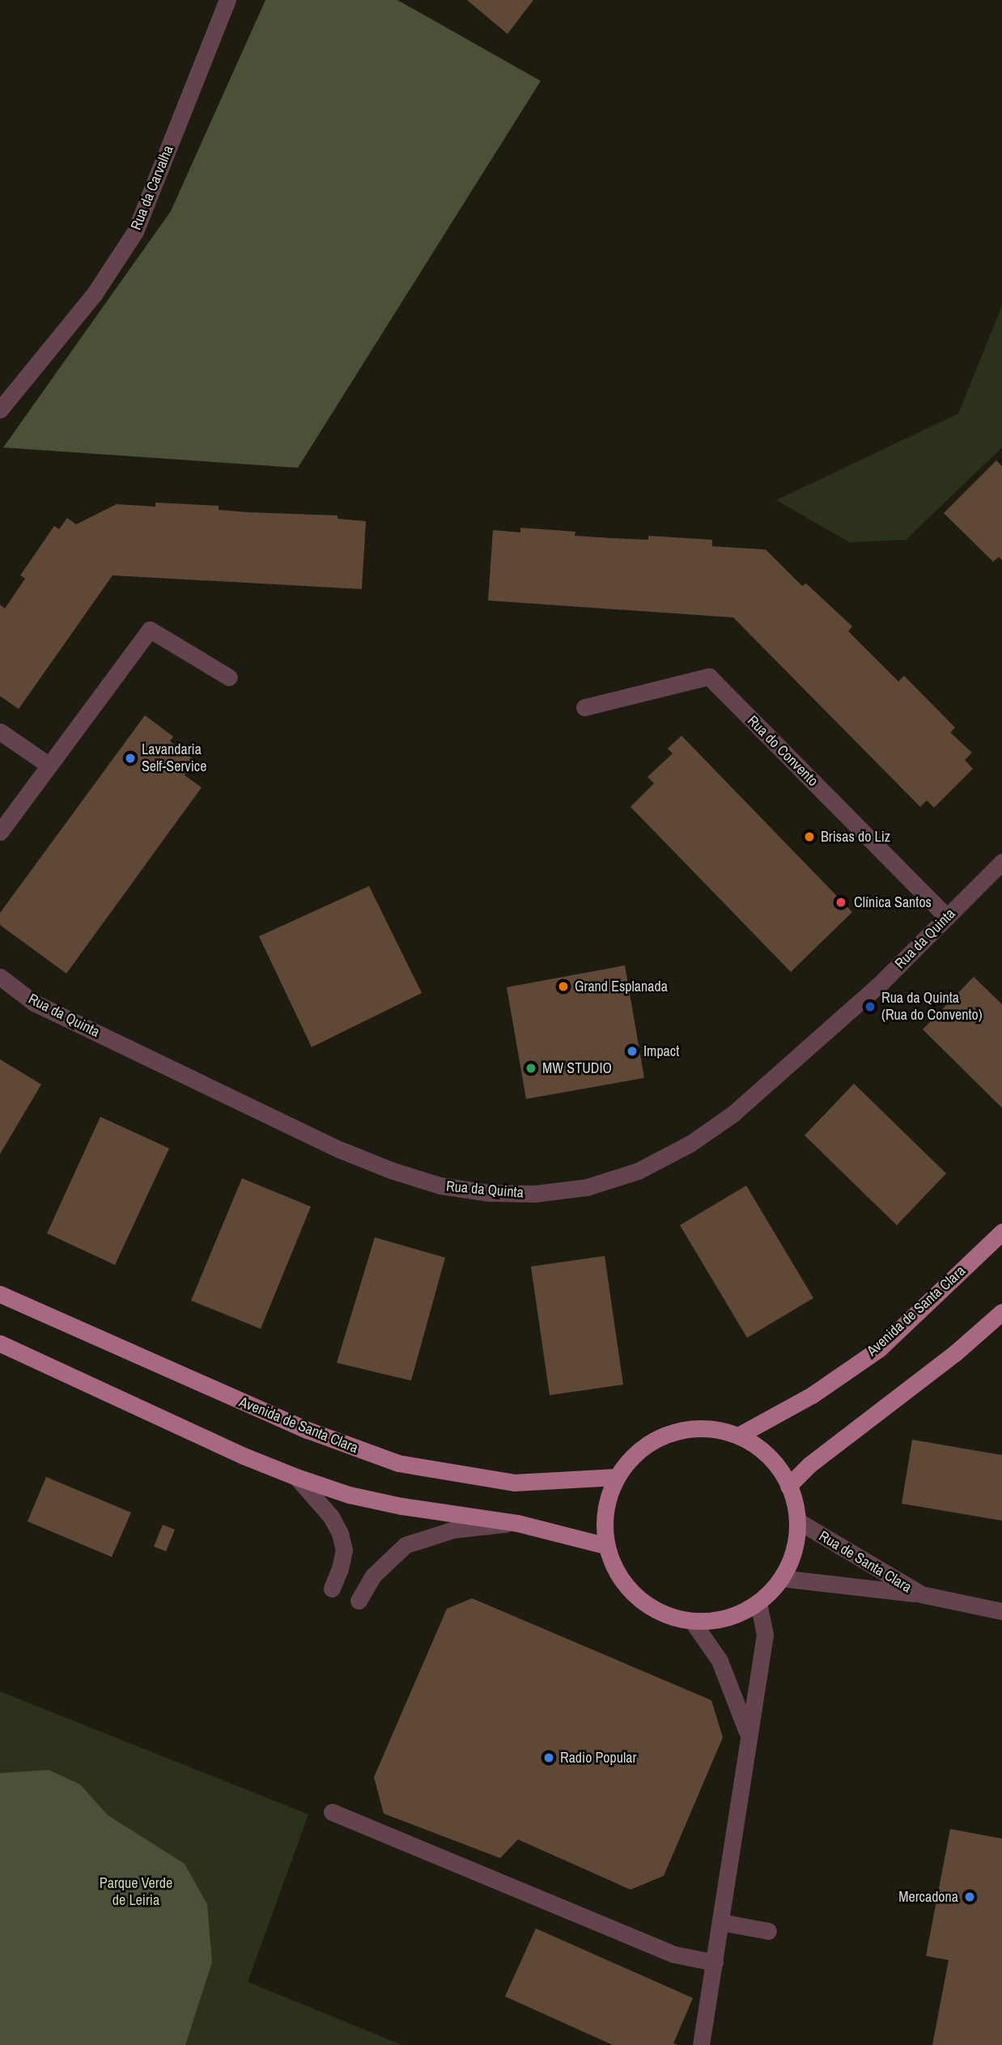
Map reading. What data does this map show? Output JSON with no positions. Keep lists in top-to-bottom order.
{
  "streets": {
    "main road": ["Avenida de Santa Clara"],
    "street": [
      "Rua da Carvalha",
      "Rua do Convento",
      "Rua da Quinta",
      "Rua de Santa Clara"
    ]
  },
  "crossings": [
    ["Rua do Convento", "Rua da Quinta"],
    ["Avenida de Santa Clara", "Rua de Santa Clara"]
  ],
  "parks": ["Parque Verde de Leiria"],
  "places": [
    "Lavandaria Self-Service",
    "Brisas do Liz",
    "Clínica Santos",
    "Grand Esplanada",
    "Rua da Quinta (Rua do Convento)",
    "Impact",
    "MW STUDIO",
    "Radio Popular",
    "Mercadona"
  ]
}
